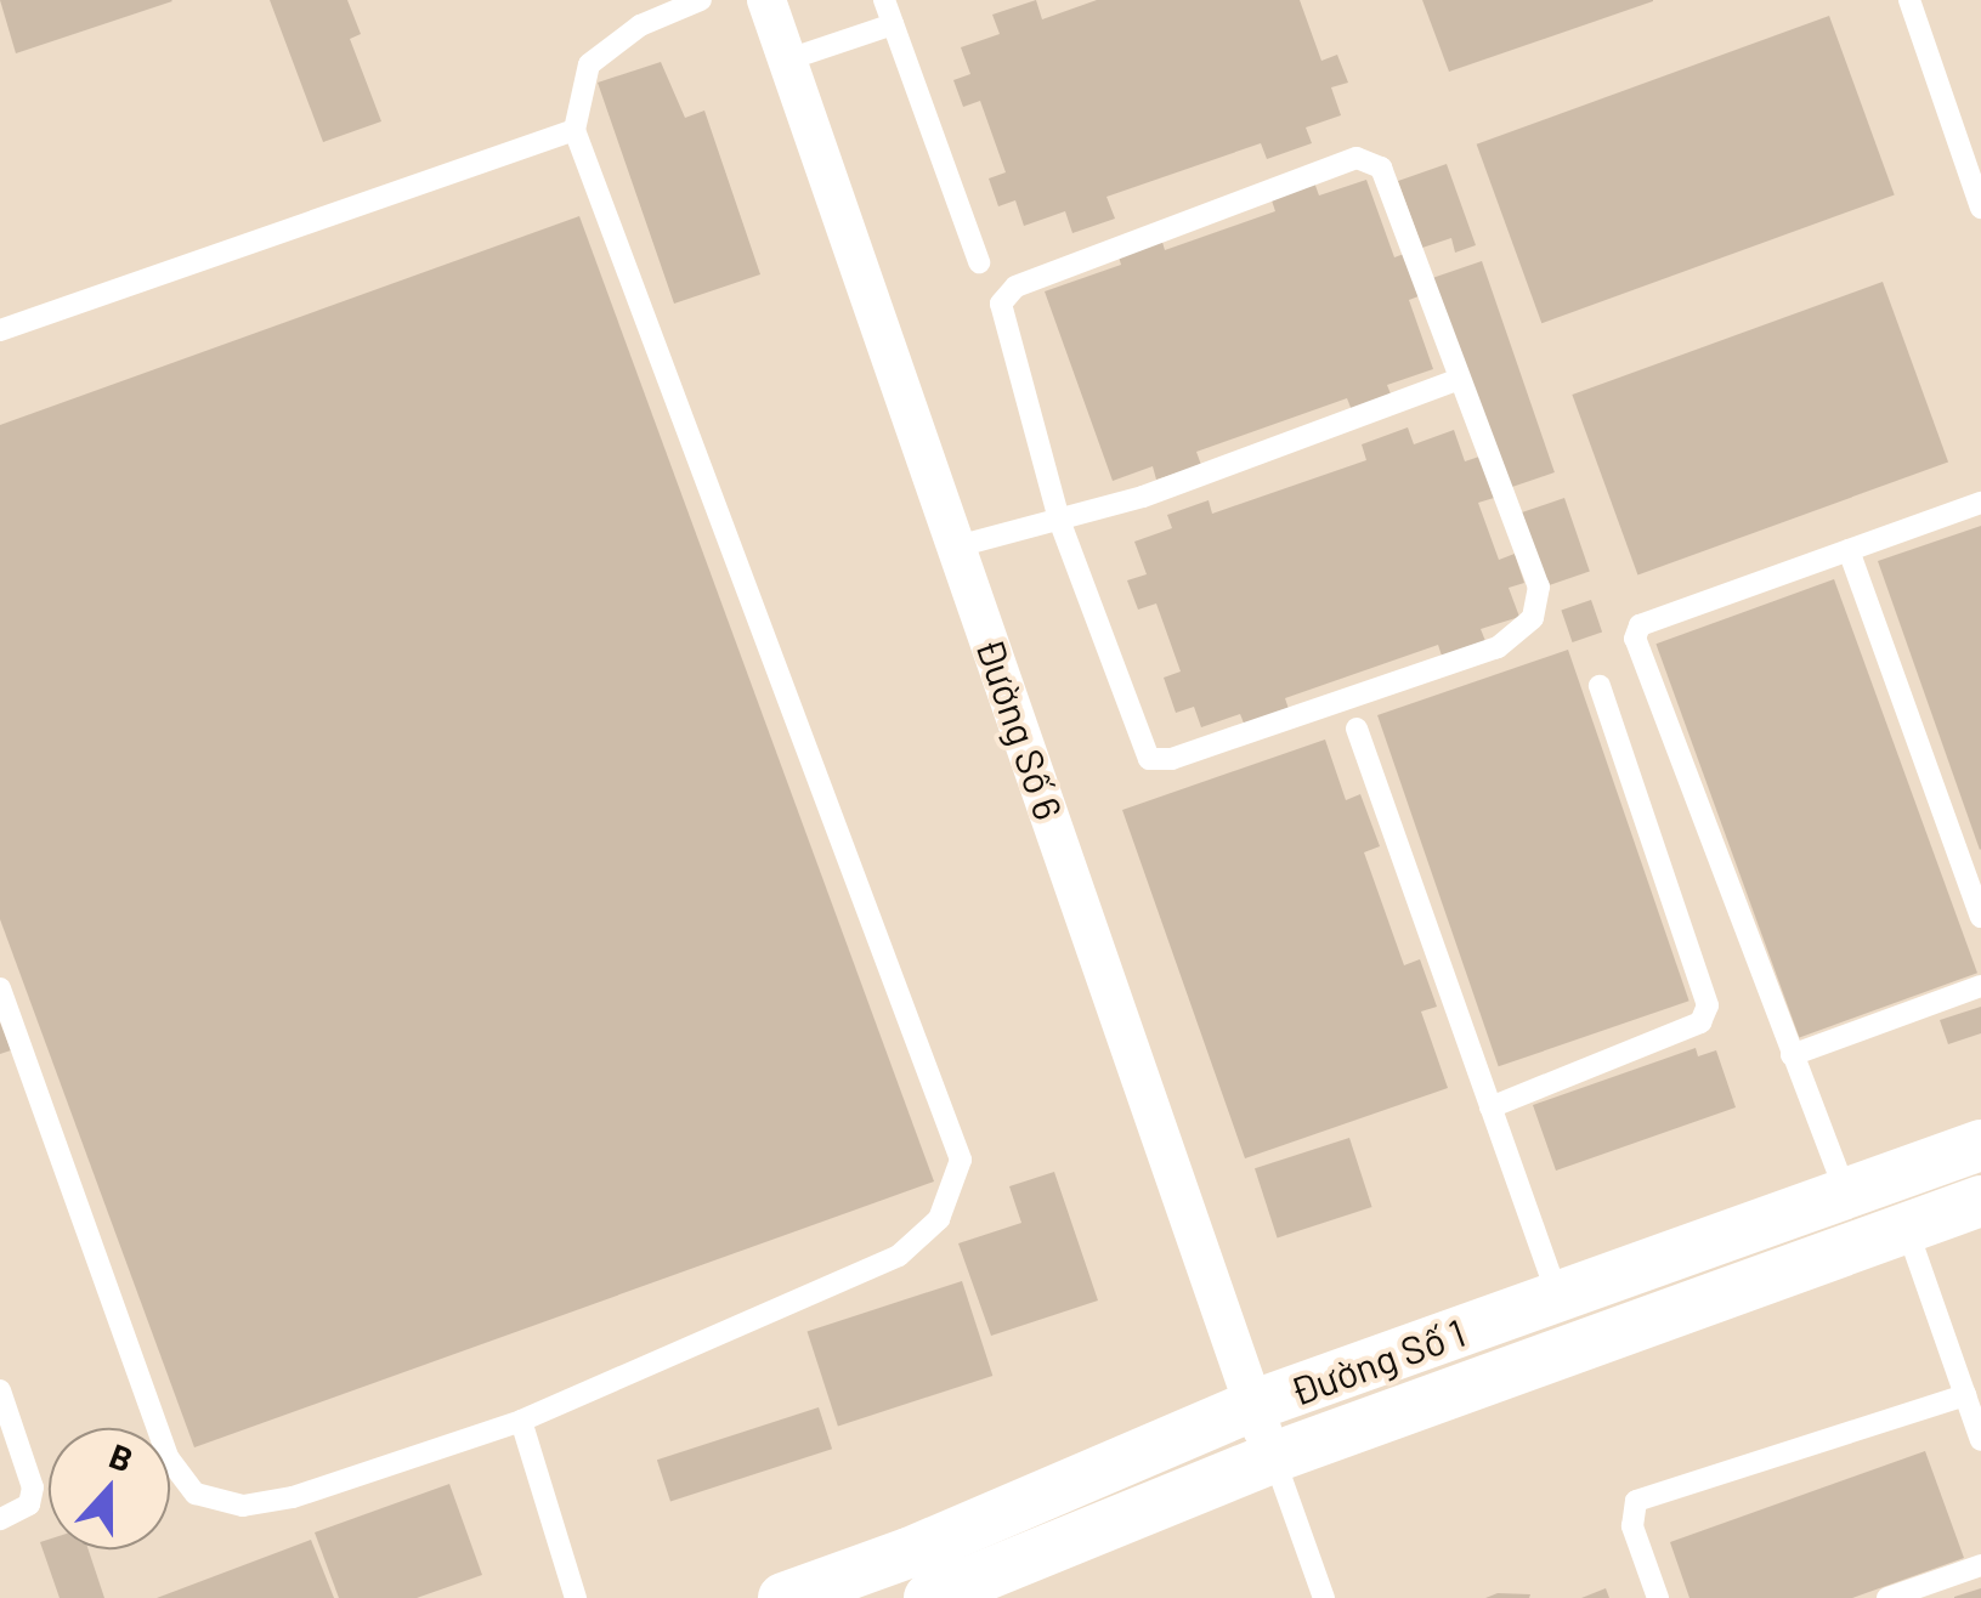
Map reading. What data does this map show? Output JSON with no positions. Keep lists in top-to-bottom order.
{
  "streets": {
    "street": ["Đường Số 6", "Đường Số 1"]
  },
  "crossings": [
    ["Đường Số 6", "Đường Số 1"]
  ],
  "north": "top"
}
